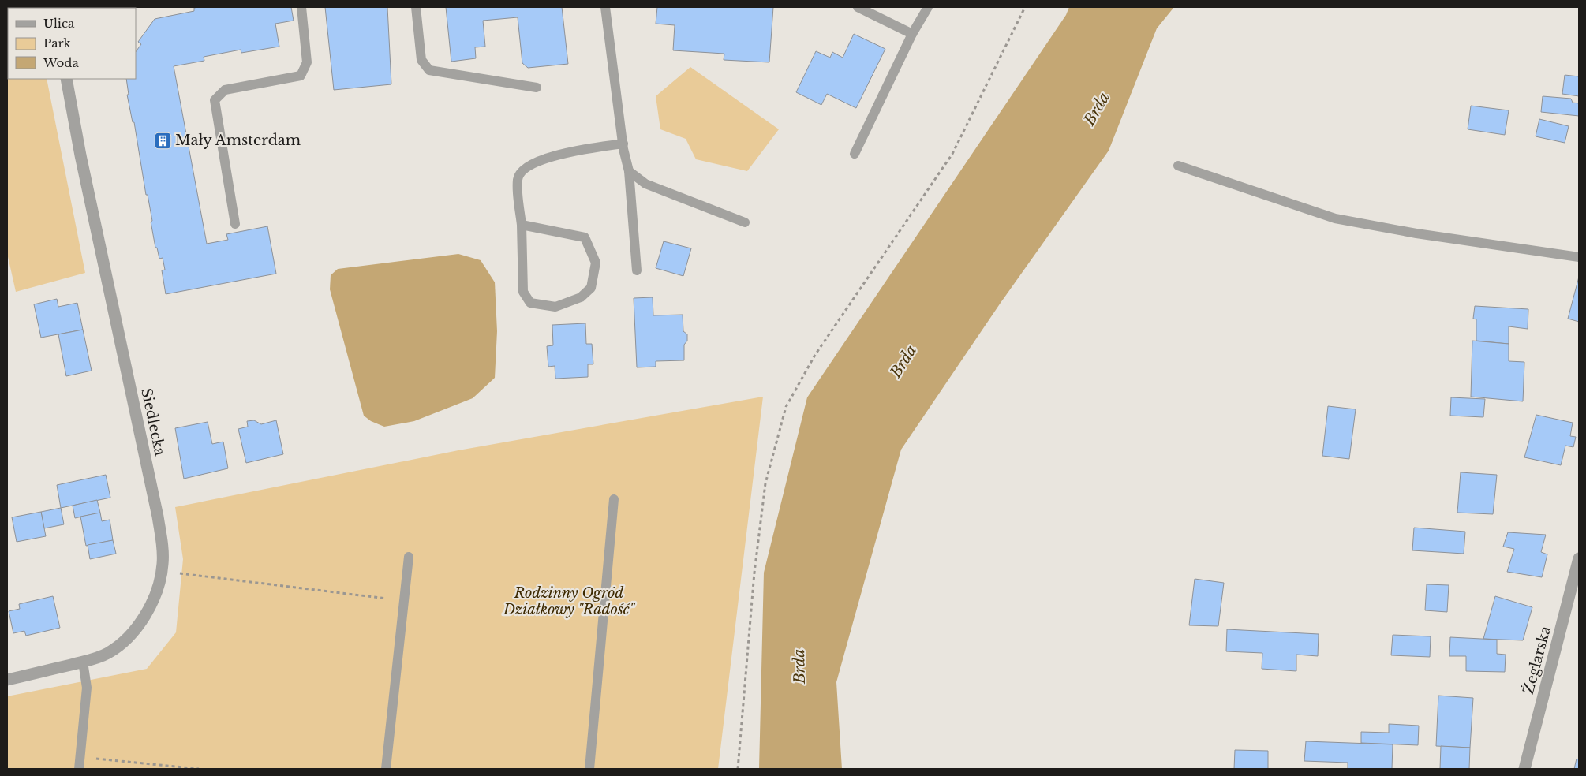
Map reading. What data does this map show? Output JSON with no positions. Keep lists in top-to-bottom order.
{
  "streets": {
    "street": ["Siedlecka", "Żeglarska"]
  },
  "water": ["Brda"],
  "parks": ["Rodzinny Ogród Działkowy \"Radość\""],
  "places": {
    "building": ["Mały Amsterdam"]
  },
  "legend": ["Ulica", "Park", "Woda"]
}
